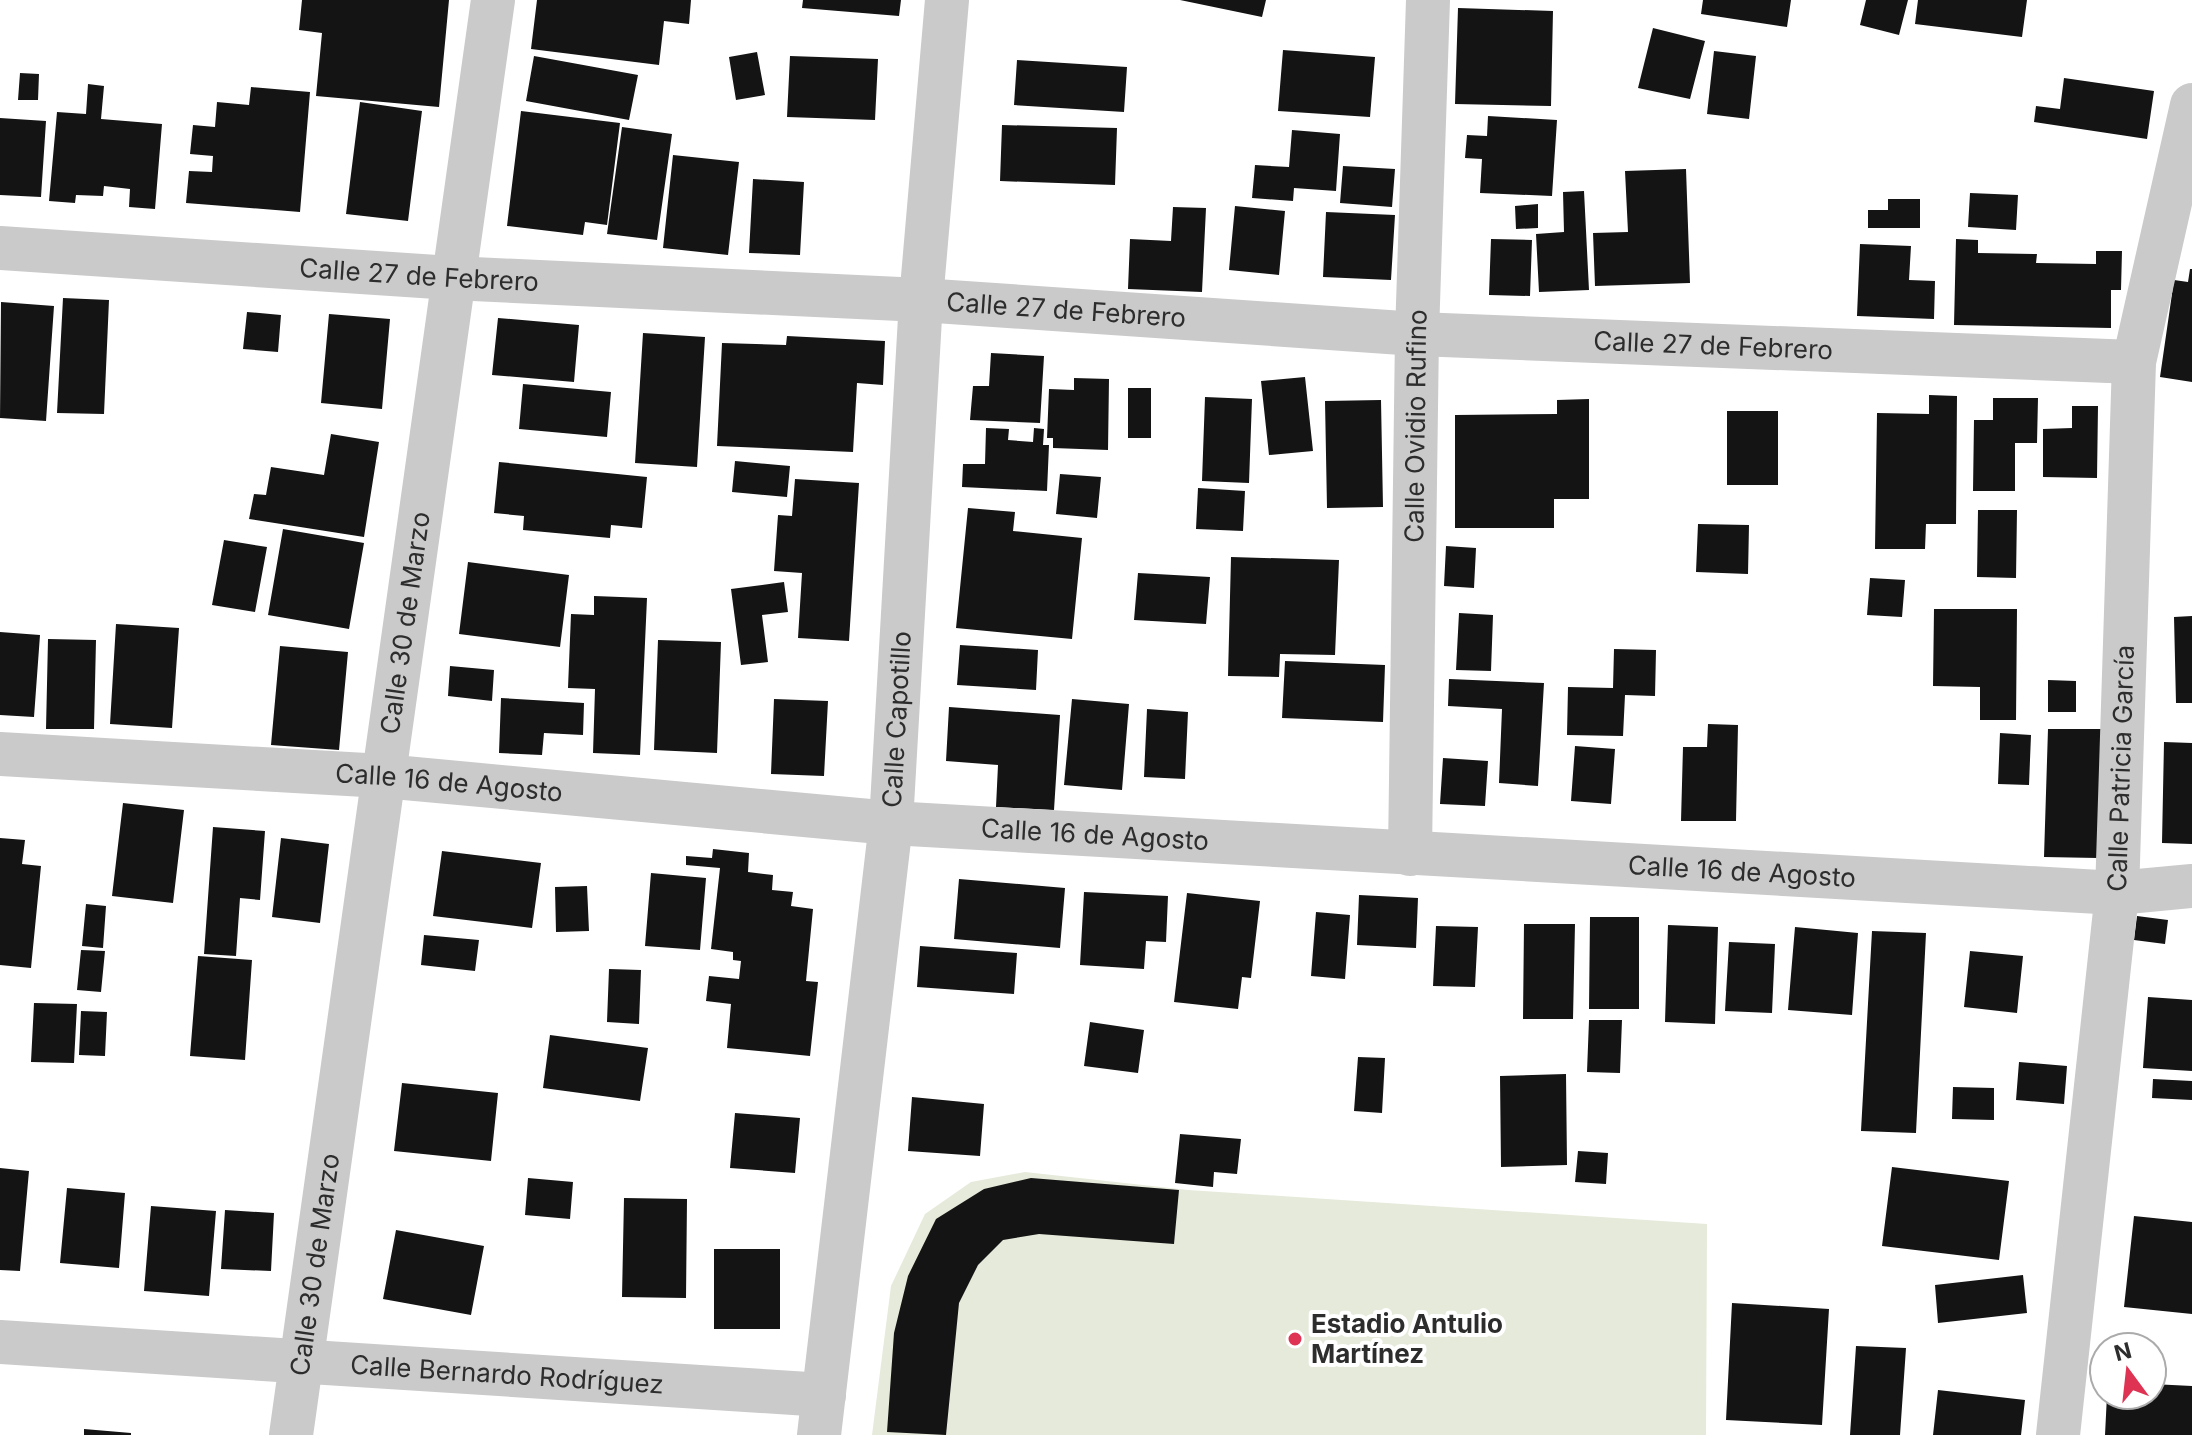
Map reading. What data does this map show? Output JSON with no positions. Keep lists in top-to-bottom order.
{
  "streets": {
    "street": [
      "Calle 27 de Febrero",
      "Calle Ovidio Rufino",
      "Calle 30 de Marzo",
      "Calle Capotillo",
      "Calle Patricia García",
      "Calle 16 de Agosto",
      "Calle Bernardo Rodríguez"
    ]
  },
  "crossings": [
    ["Calle 27 de Febrero", "Calle Ovidio Rufino"],
    ["Calle 27 de Febrero", "Calle 30 de Marzo"],
    ["Calle 27 de Febrero", "Calle Capotillo"],
    ["Calle 27 de Febrero", "Calle Patricia García"],
    ["Calle Ovidio Rufino", "Calle 16 de Agosto"],
    ["Calle 30 de Marzo", "Calle 16 de Agosto"],
    ["Calle 30 de Marzo", "Calle Bernardo Rodríguez"],
    ["Calle Capotillo", "Calle 16 de Agosto"],
    ["Calle Capotillo", "Calle Bernardo Rodríguez"],
    ["Calle Patricia García", "Calle 16 de Agosto"]
  ],
  "places": ["Estadio Antulio Martínez"],
  "north": "top"
}
